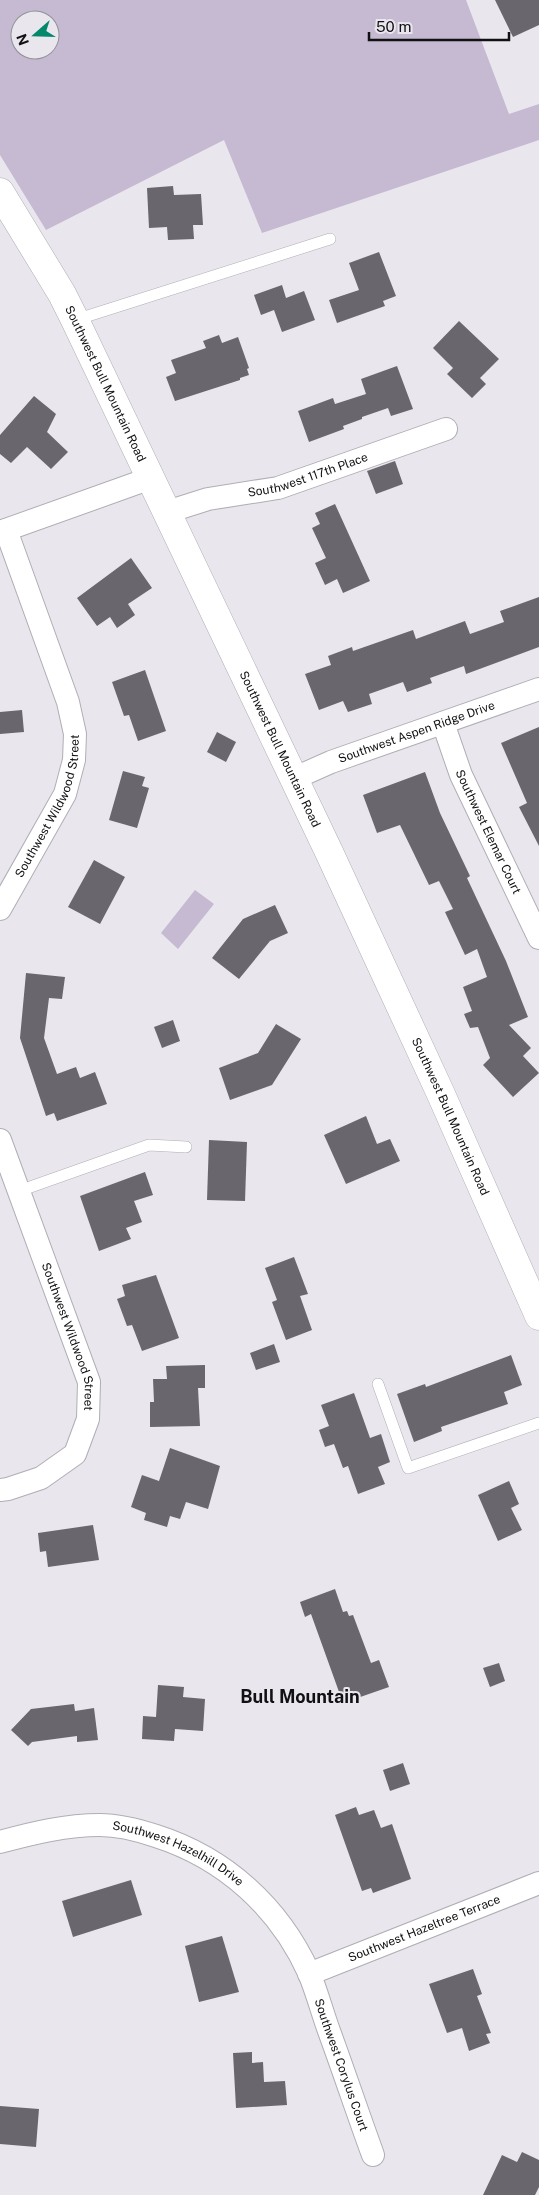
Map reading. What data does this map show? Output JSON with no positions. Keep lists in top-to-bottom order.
{
  "streets": {
    "main road": ["Southwest Bull Mountain Road"],
    "street": [
      "Southwest 117th Place",
      "Southwest Aspen Ridge Drive",
      "Southwest Wildwood Street",
      "Southwest Elemar Court",
      "Southwest Hazelhill Drive",
      "Southwest Hazeltree Terrace",
      "Southwest Corylus Court"
    ]
  },
  "crossings": [
    ["Southwest Bull Mountain Road", "Southwest 117th Place"],
    ["Southwest Bull Mountain Road", "Southwest Aspen Ridge Drive"],
    ["Southwest Aspen Ridge Drive", "Southwest Elemar Court"],
    ["Southwest Hazelhill Drive", "Southwest Hazeltree Terrace"],
    ["Southwest Hazelhill Drive", "Southwest Corylus Court"],
    ["Southwest Hazeltree Terrace", "Southwest Corylus Court"]
  ],
  "districts": ["Bull Mountain"],
  "scale_bar": "50 m",
  "north": "left"
}
